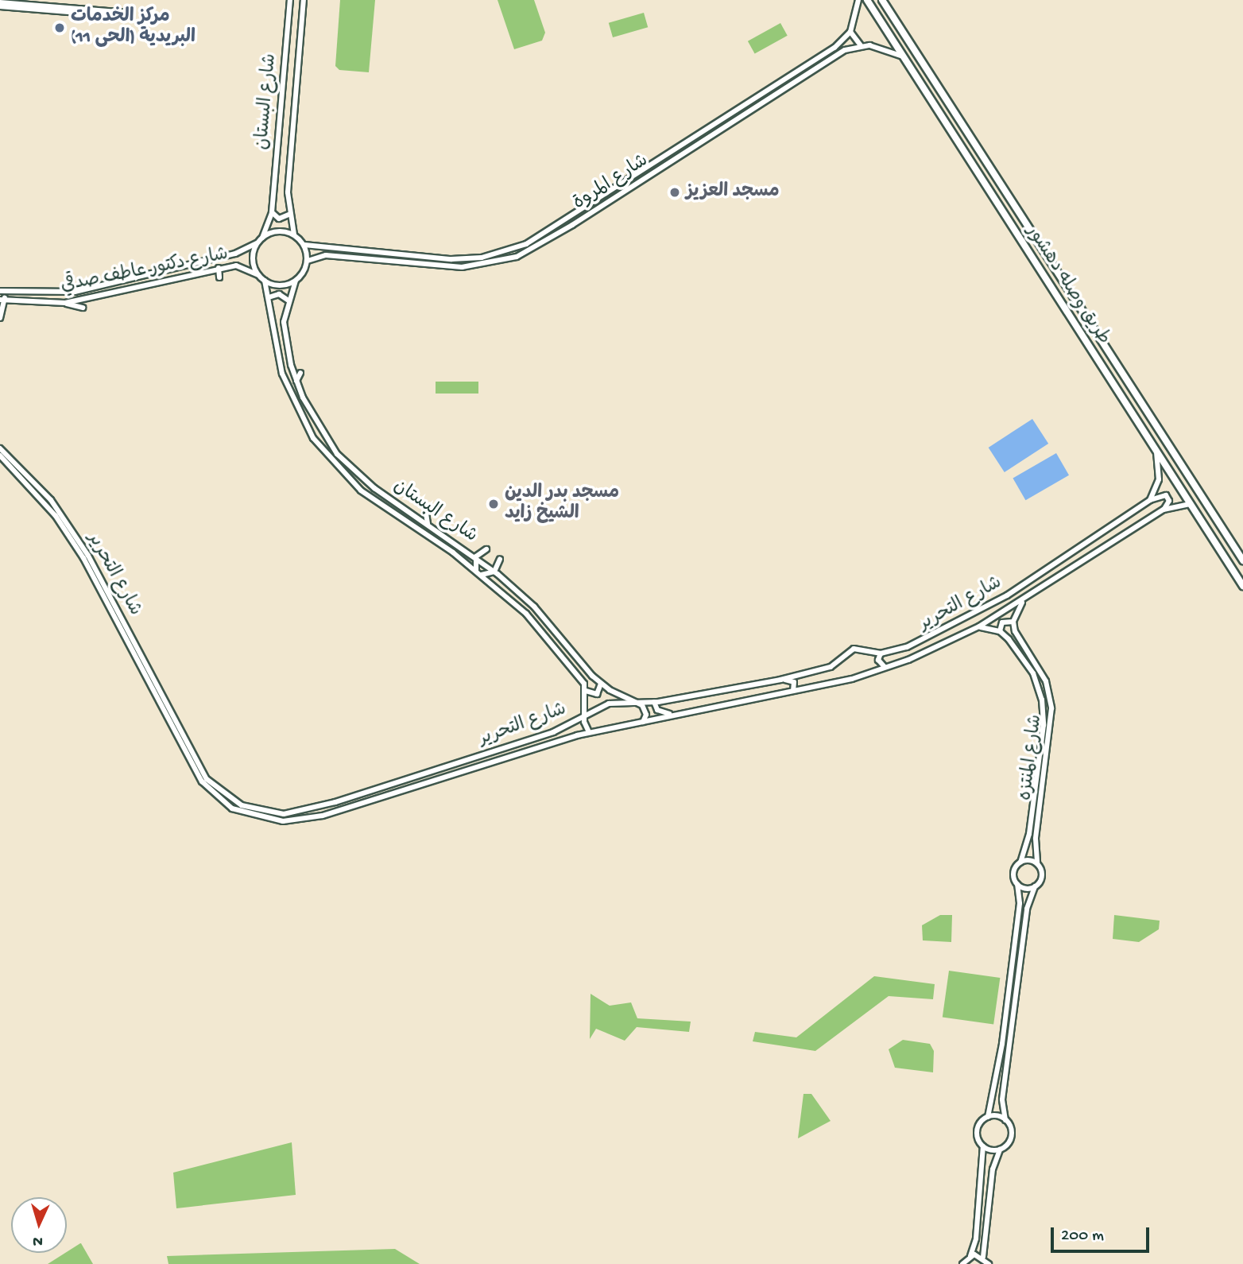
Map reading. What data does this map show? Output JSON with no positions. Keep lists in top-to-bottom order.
{
  "streets": {
    "main road": ["طريق وصله دهشور"],
    "street": [
      "شارع البستان",
      "شارع المروة",
      "شارع دكتور عاطف صدقي",
      "شارع التحرير",
      "شارع المنتزه"
    ]
  },
  "crossings": [
    ["شارع البستان", "شارع المروة"],
    ["شارع البستان", "شارع دكتور عاطف صدقي"],
    ["شارع البستان", "شارع التحرير"],
    ["شارع المروة", "شارع دكتور عاطف صدقي"],
    ["طريق وصله دهشور", "شارع التحرير"]
  ],
  "places": ["مركز الخدمات البريدية (الحى 11)", "مسجد العزيز", "مسجد بدر الدين الشيخ زايد"],
  "scale_bar": "200 m",
  "north": "bottom"
}
